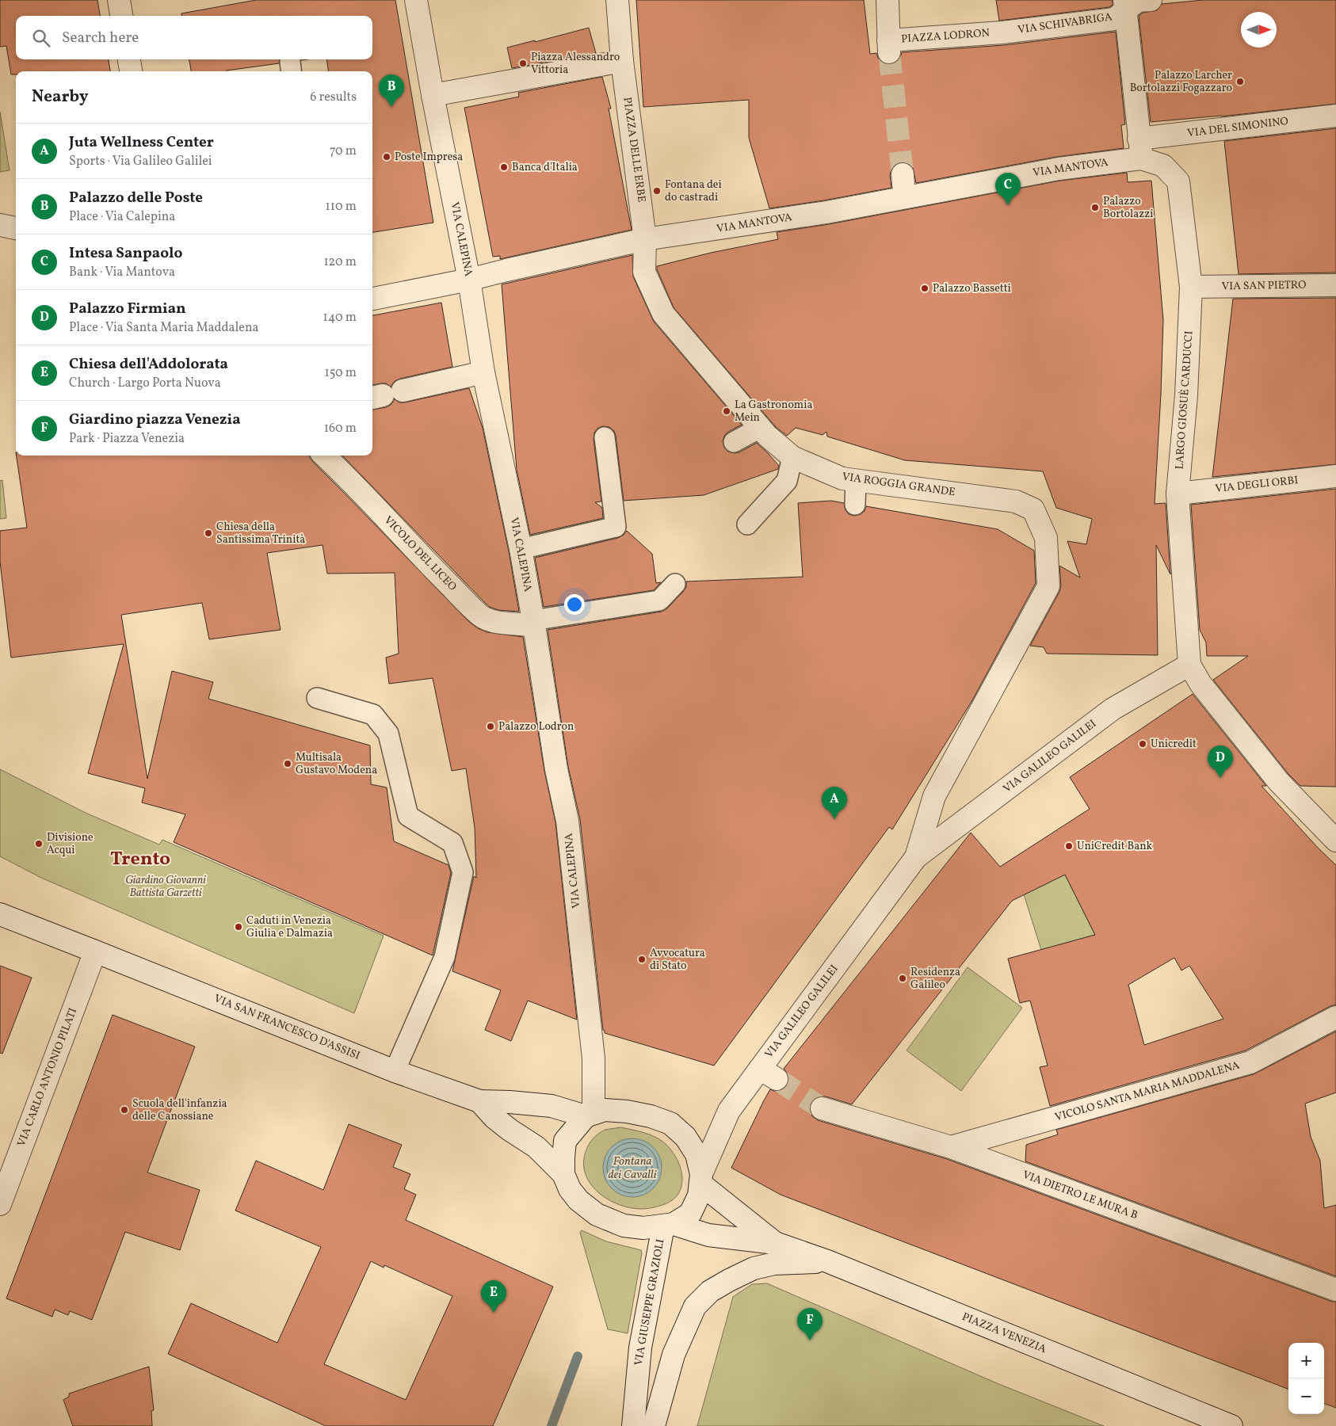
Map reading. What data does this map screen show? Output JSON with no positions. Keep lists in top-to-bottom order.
{
  "streets": {
    "street": [
      "VIA SCHIVABRIGA",
      "PIAZZA LODRON",
      "VIA DEL SIMONINO",
      "PIAZZA DELLE ERBE",
      "VIA MANTOVA",
      "VIA CALEPINA",
      "VIA SAN PIETRO",
      "LARGO GIOSUÈ CARDUCCI",
      "VIA ROGGIA GRANDE",
      "VIA DEGLI ORBI",
      "VICOLO DEL LICEO",
      "VIA GALILEO GALILEI",
      "VIA SAN FRANCESCO D'ASSISI",
      "VIA CARLO ANTONIO PILATI",
      "VICOLO SANTA MARIA MADDALENA",
      "VIA DIETRO LE MURA B",
      "VIA GIUSEPPE GRAZIOLI",
      "PIAZZA VENEZIA"
    ]
  },
  "crossings": [
    ["VIA SCHIVABRIGA", "PIAZZA LODRON"],
    ["VIA DEL SIMONINO", "VIA MANTOVA"],
    ["VIA DEL SIMONINO", "LARGO GIOSUÈ CARDUCCI"],
    ["PIAZZA DELLE ERBE", "VIA MANTOVA"],
    ["PIAZZA DELLE ERBE", "VIA ROGGIA GRANDE"],
    ["VIA MANTOVA", "VIA CALEPINA"],
    ["VIA MANTOVA", "LARGO GIOSUÈ CARDUCCI"],
    ["VIA MANTOVA", "VIA ROGGIA GRANDE"],
    ["VIA CALEPINA", "VICOLO DEL LICEO"],
    ["VIA CALEPINA", "VIA GALILEO GALILEI"],
    ["VIA CALEPINA", "VIA SAN FRANCESCO D'ASSISI"],
    ["VIA CALEPINA", "VIA GIUSEPPE GRAZIOLI"],
    ["VIA CALEPINA", "PIAZZA VENEZIA"],
    ["VIA SAN PIETRO", "LARGO GIOSUÈ CARDUCCI"],
    ["LARGO GIOSUÈ CARDUCCI", "VIA DEGLI ORBI"],
    ["LARGO GIOSUÈ CARDUCCI", "VIA GALILEO GALILEI"],
    ["VIA ROGGIA GRANDE", "VIA GALILEO GALILEI"],
    ["VIA GALILEO GALILEI", "VIA SAN FRANCESCO D'ASSISI"],
    ["VIA GALILEO GALILEI", "VIA GIUSEPPE GRAZIOLI"],
    ["VIA GALILEO GALILEI", "PIAZZA VENEZIA"],
    ["VIA SAN FRANCESCO D'ASSISI", "VIA CARLO ANTONIO PILATI"],
    ["VIA SAN FRANCESCO D'ASSISI", "VIA GIUSEPPE GRAZIOLI"],
    ["VIA SAN FRANCESCO D'ASSISI", "PIAZZA VENEZIA"],
    ["VICOLO SANTA MARIA MADDALENA", "VIA DIETRO LE MURA B"],
    ["VIA GIUSEPPE GRAZIOLI", "PIAZZA VENEZIA"]
  ],
  "districts": ["Trento"],
  "water": ["Fontana dei Cavalli"],
  "parks": ["Giardino Giovanni Battista Garzetti"],
  "places": [
    "Piazza Alessandro Vittoria",
    "Palazzo Larcher Bortolazzi Fogazzaro",
    "Poste Impresa",
    "Banca d'Italia",
    "Fontana dei do castradi",
    "Palazzo Bortolazzi",
    "Palazzo Bassetti",
    "La Gastronomia Mein",
    "Chiesa della Santissima Trinità",
    "Palazzo Lodron",
    "Unicredit",
    "Multisala Gustavo Modena",
    "Divisione Acqui",
    "UniCredit Bank",
    "Caduti in Venezia Giulia e Dalmazia",
    "Avvocatura di Stato",
    "Residenza Galileo",
    "Scuola dell'infanzia delle Canossiane"
  ],
  "north": "right",
  "page": {
    "search": "Search here",
    "heading": ["Nearby", "6 results"],
    "pins": [
      "B",
      "C",
      "D",
      "A",
      "E",
      "F"
    ],
    "list": [
      {
        "mark": "A",
        "name": "Juta Wellness Center",
        "note": "Sports · Via Galileo Galilei",
        "value": "70 m"
      },
      {
        "mark": "B",
        "name": "Palazzo delle Poste",
        "note": "Place · Via Calepina",
        "value": "110 m"
      },
      {
        "mark": "C",
        "name": "Intesa Sanpaolo",
        "note": "Bank · Via Mantova",
        "value": "120 m"
      },
      {
        "mark": "D",
        "name": "Palazzo Firmian",
        "note": "Place · Via Santa Maria Maddalena",
        "value": "140 m"
      },
      {
        "mark": "E",
        "name": "Chiesa dell'Addolorata",
        "note": "Church · Largo Porta Nuova",
        "value": "150 m"
      },
      {
        "mark": "F",
        "name": "Giardino piazza Venezia",
        "note": "Park · Piazza Venezia",
        "value": "160 m"
      }
    ],
    "map_buttons": ["+", "−"]
  }
}
